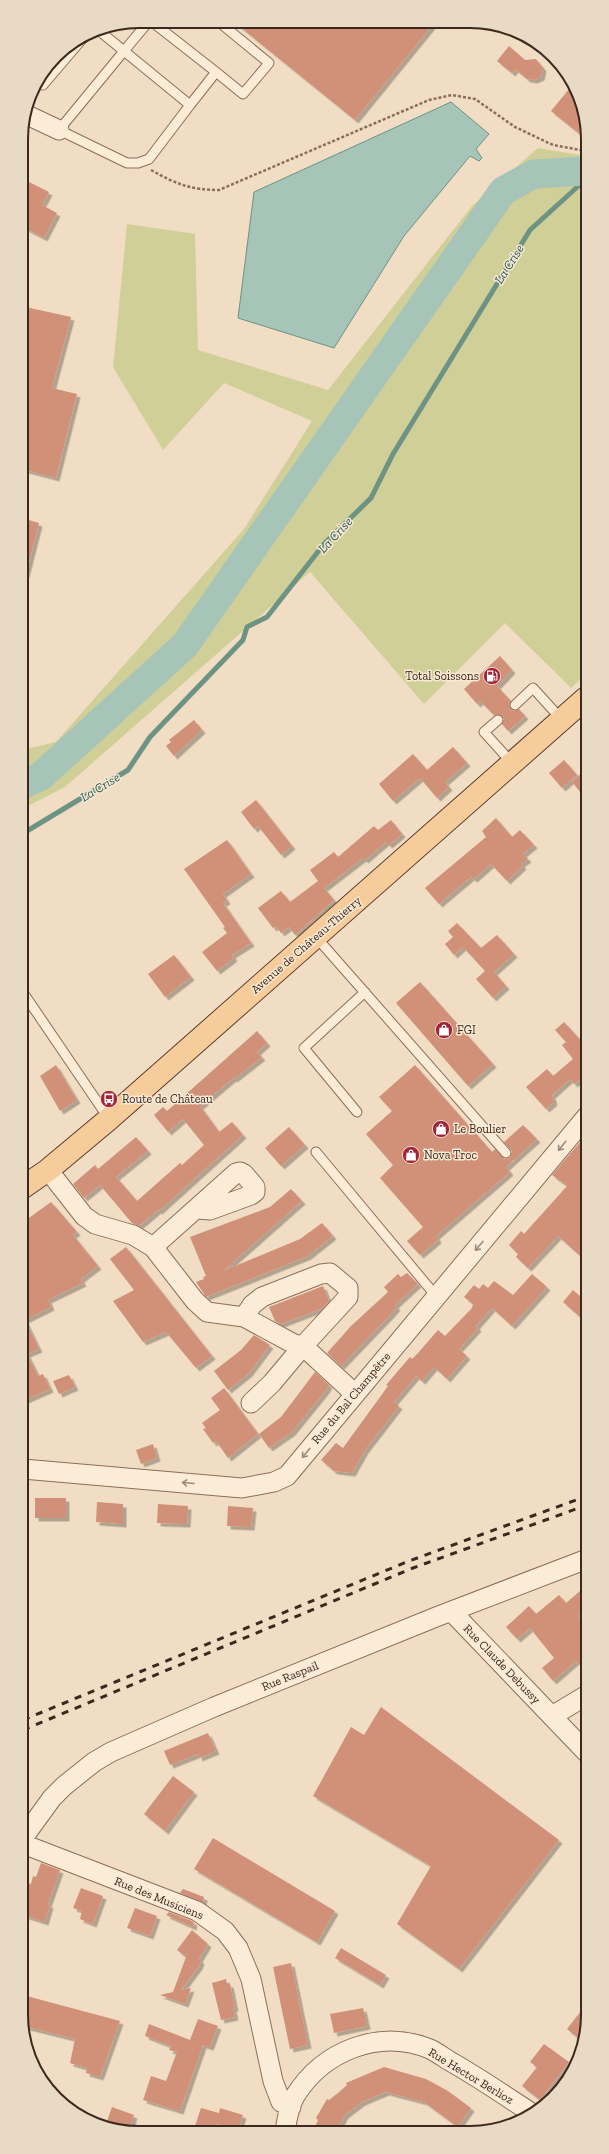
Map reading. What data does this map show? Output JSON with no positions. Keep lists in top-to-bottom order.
{
  "streets": {
    "main road": ["Avenue de Château-Thierry"],
    "street": [
      "Rue du Bal Champêtre",
      "Rue Claude Debussy",
      "Rue Raspail",
      "Rue des Musiciens",
      "Rue Hector Berlioz"
    ]
  },
  "crossings": [
    ["Rue Claude Debussy", "Rue Raspail"],
    ["Rue des Musiciens", "Rue Hector Berlioz"]
  ],
  "one_way": ["Rue du Bal Champêtre"],
  "water": ["La Crise"],
  "places": {
    "fuel station": ["Total Soissons"],
    "shop": ["FGI", "Le Boulier", "Nova Troc"],
    "bus stop": ["Route de Château"]
  }
}
